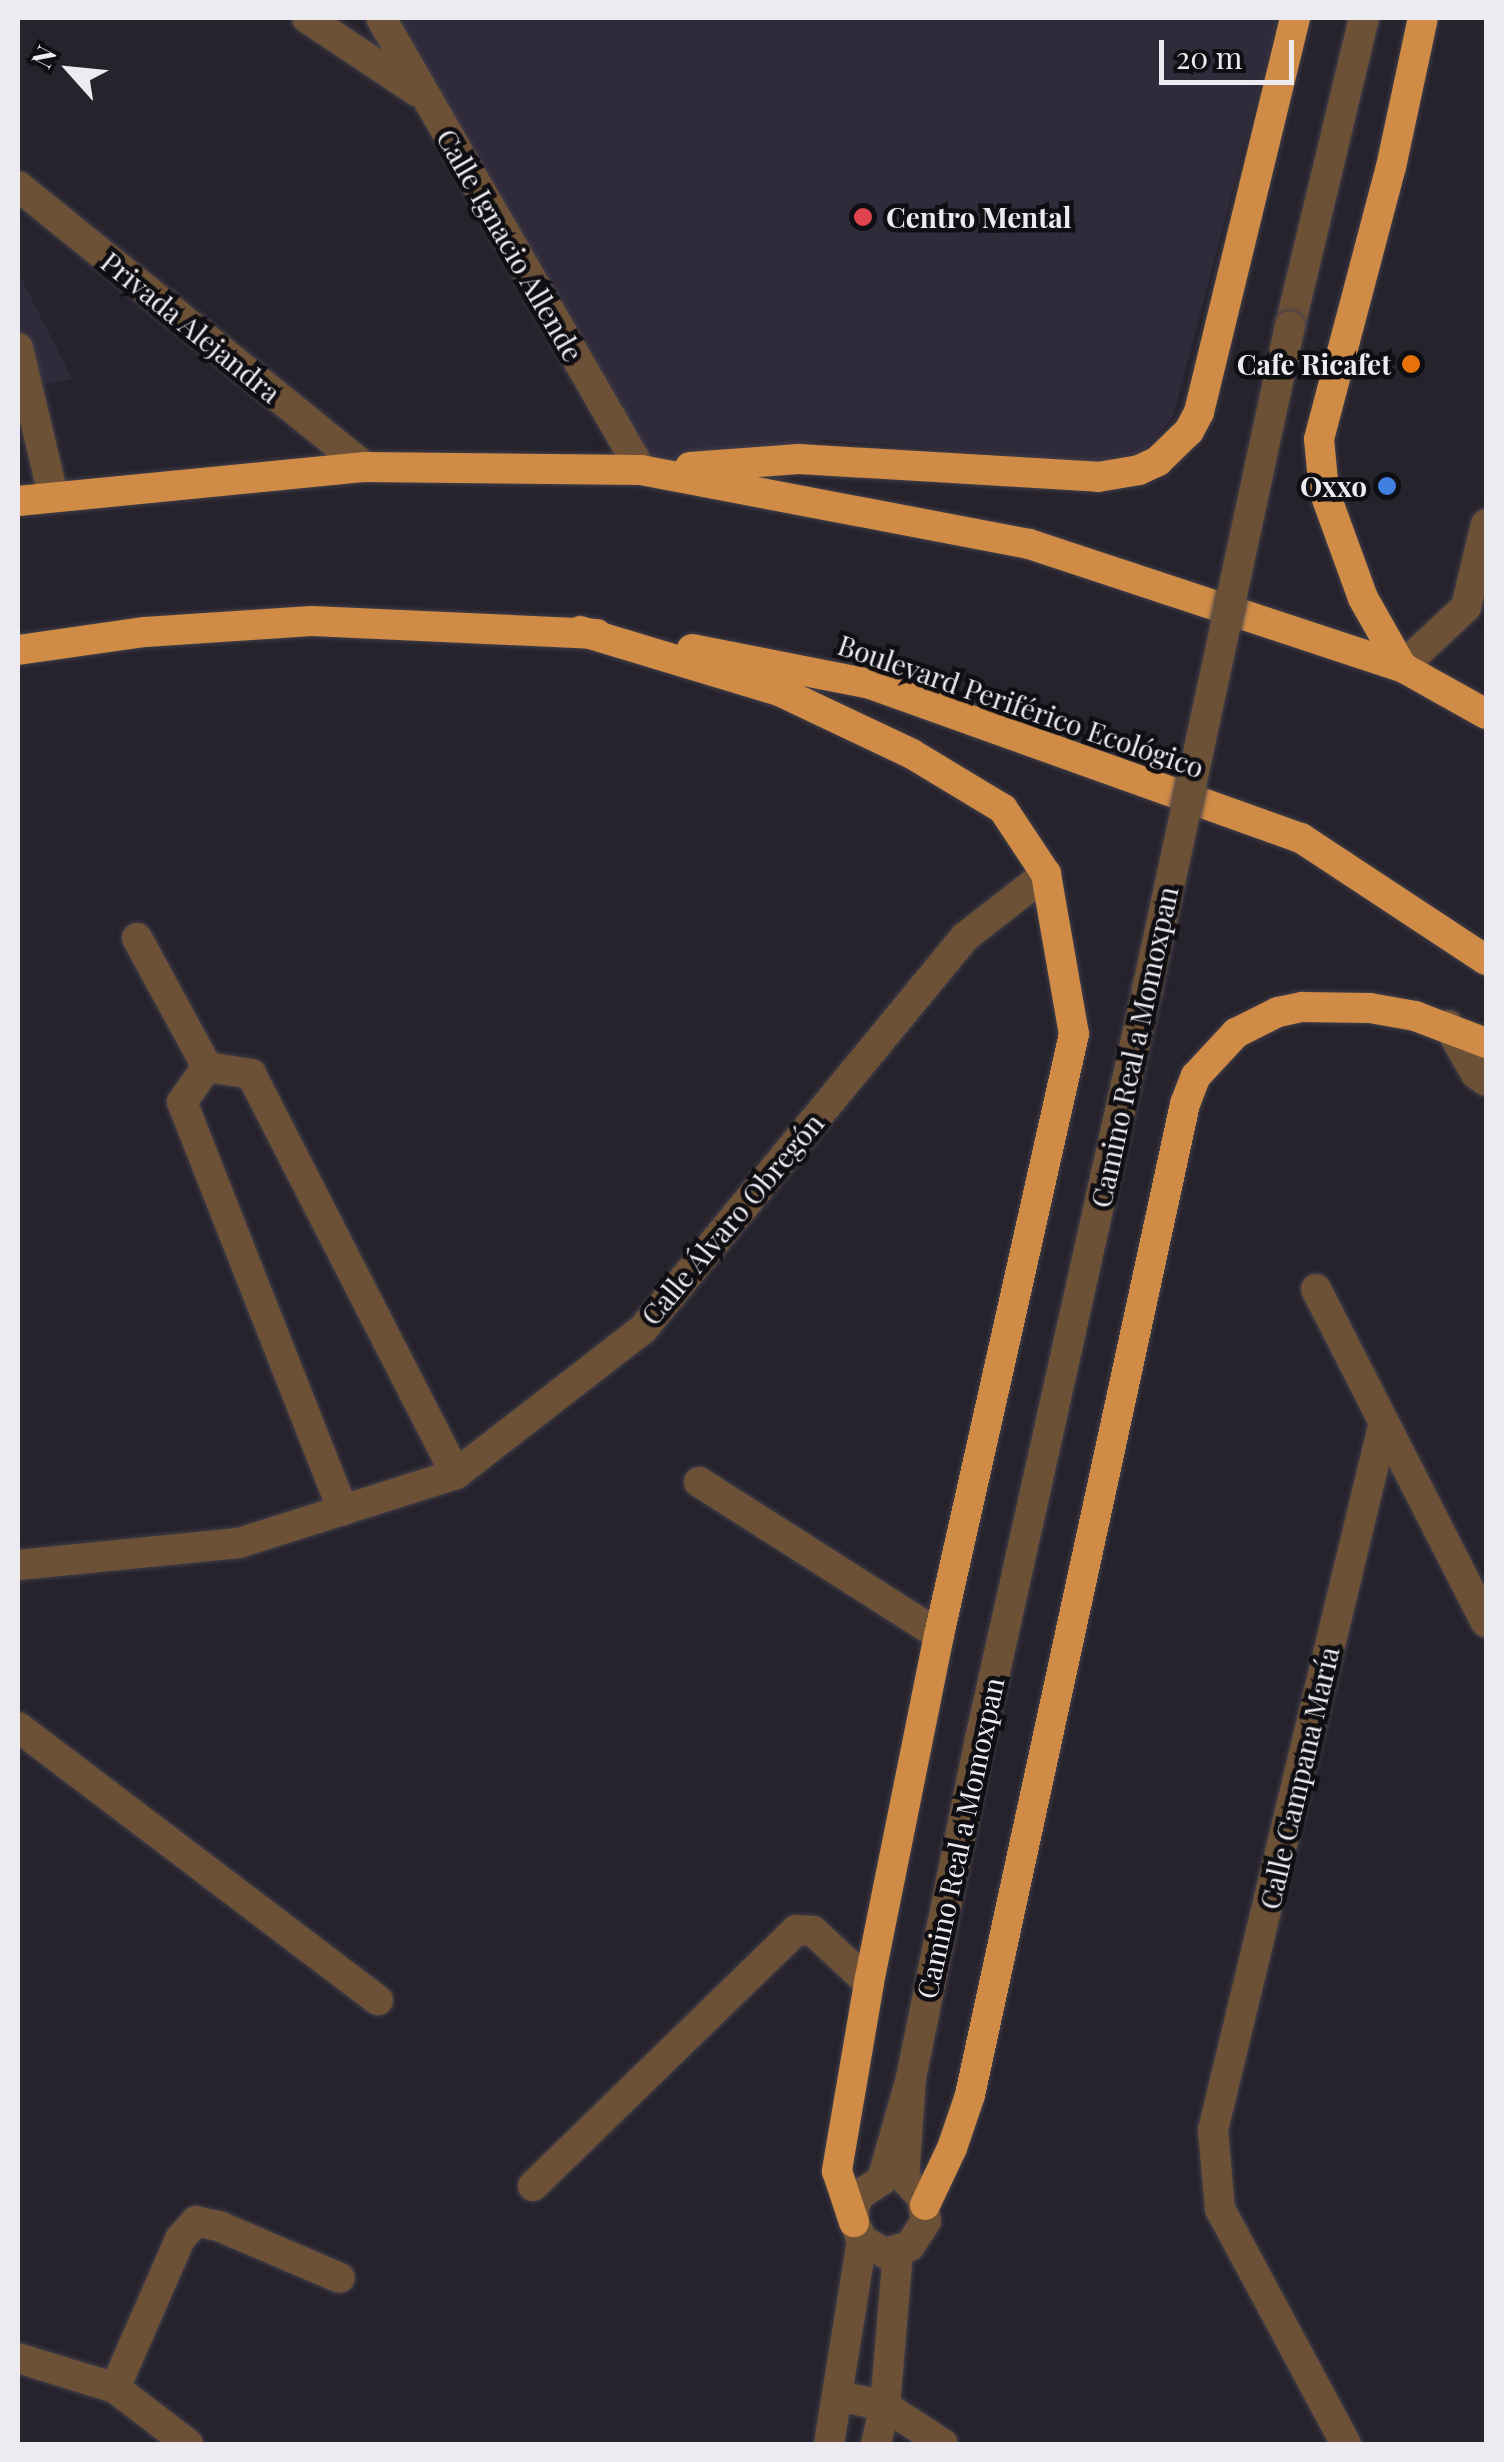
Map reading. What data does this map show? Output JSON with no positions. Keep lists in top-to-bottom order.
{
  "streets": {
    "highway": ["Boulevard Periférico Ecológico"],
    "street": [
      "Calle Ignacio Allende",
      "Privada Alejandra",
      "Camino Real a Momoxpan",
      "Calle Álvaro Obregón",
      "Calle Campana María"
    ]
  },
  "places": ["Centro Mental", "Cafe Ricafet", "Oxxo"],
  "scale_bar": "20 m",
  "north": "top left"
}
